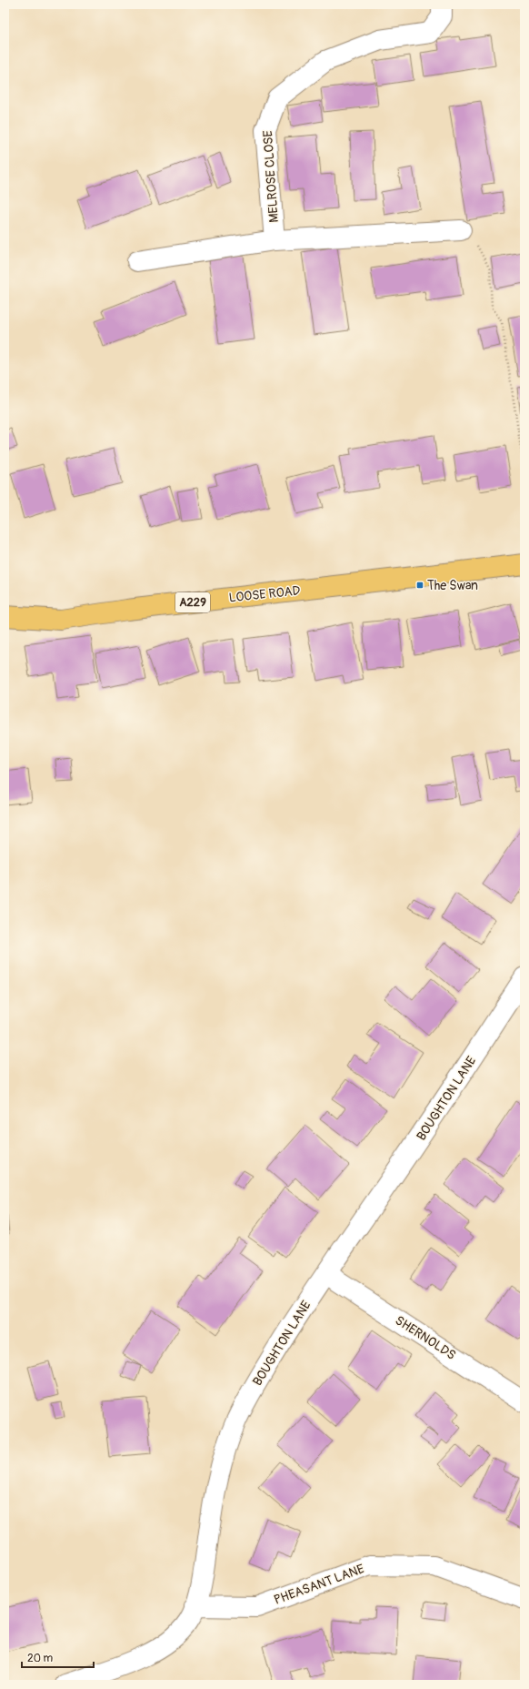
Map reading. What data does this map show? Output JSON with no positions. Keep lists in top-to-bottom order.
{
  "streets": {
    "highway": ["LOOSE ROAD", "A229"],
    "street": [
      "MELROSE CLOSE",
      "BOUGHTON LANE",
      "SHERNOLDS",
      "PHEASANT LANE"
    ]
  },
  "crossings": [
    ["BOUGHTON LANE", "SHERNOLDS"],
    ["BOUGHTON LANE", "PHEASANT LANE"]
  ],
  "places": {
    "transit": ["The Swan"]
  },
  "scale_bar": "20 m"
}
